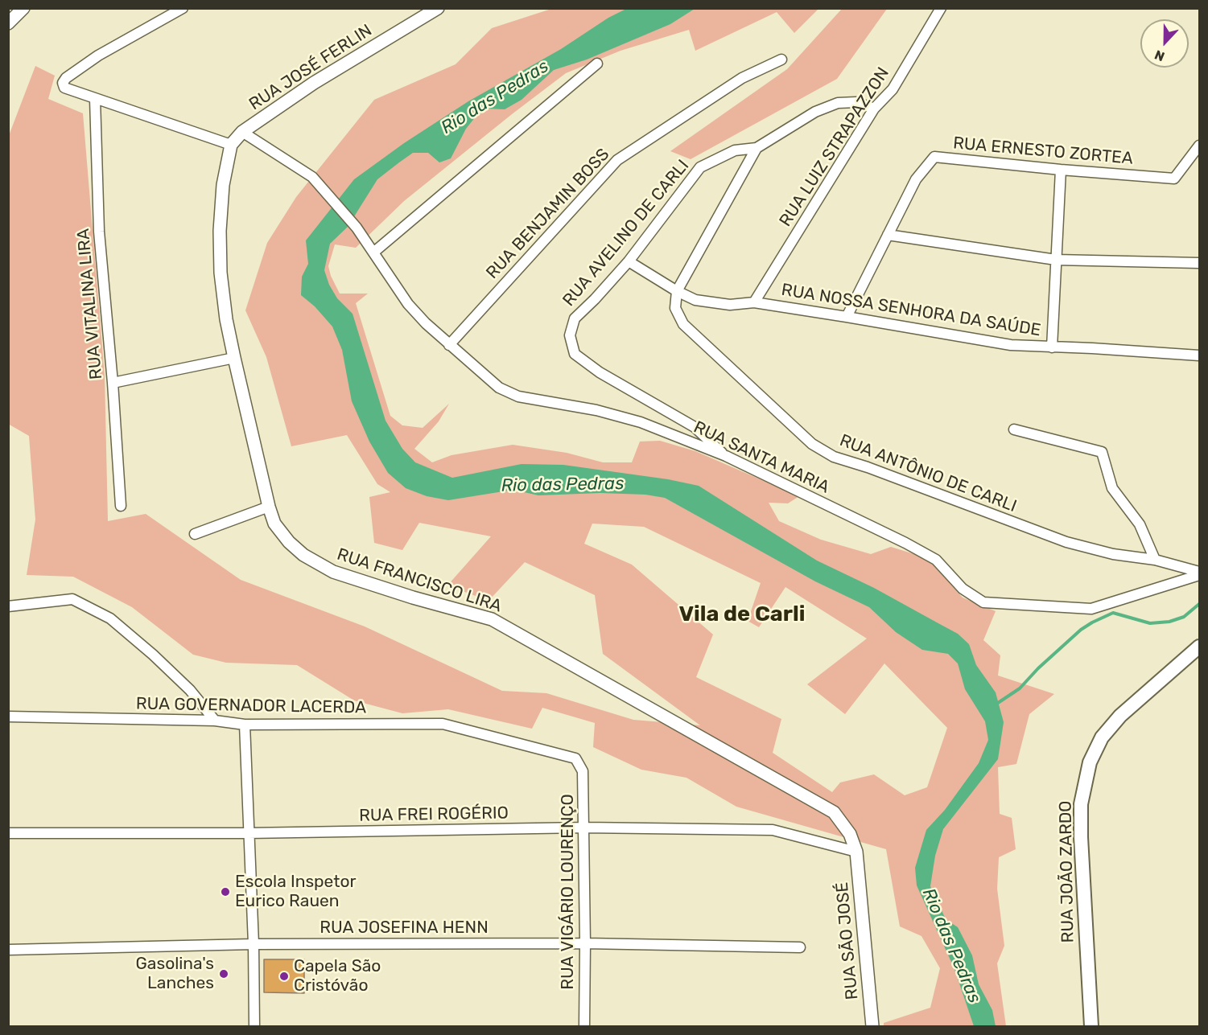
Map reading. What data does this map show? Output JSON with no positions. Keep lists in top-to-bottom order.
{
  "streets": {
    "main road": ["RUA JOÃO ZARDO"],
    "street": [
      "RUA JOSÉ FERLIN",
      "RUA LUIZ STRAPAZZON",
      "RUA ERNESTO ZORTEA",
      "RUA BENJAMIN BOSS",
      "RUA AVELINO DE CARLI",
      "RUA VITALINA LIRA",
      "RUA NOSSA SENHORA DA SAÚDE",
      "RUA SANTA MARIA",
      "RUA ANTÔNIO DE CARLI",
      "RUA FRANCISCO LIRA",
      "RUA GOVERNADOR LACERDA",
      "RUA FREI ROGÉRIO",
      "RUA VIGÁRIO LOURENÇO",
      "RUA JOSEFINA HENN",
      "RUA SÃO JOSÉ"
    ]
  },
  "crossings": [
    ["RUA JOSÉ FERLIN", "RUA SANTA MARIA"],
    ["RUA JOSÉ FERLIN", "RUA FRANCISCO LIRA"],
    ["RUA LUIZ STRAPAZZON", "RUA AVELINO DE CARLI"],
    ["RUA LUIZ STRAPAZZON", "RUA NOSSA SENHORA DA SAÚDE"],
    ["RUA ERNESTO ZORTEA", "RUA NOSSA SENHORA DA SAÚDE"],
    ["RUA BENJAMIN BOSS", "RUA SANTA MARIA"],
    ["RUA AVELINO DE CARLI", "RUA NOSSA SENHORA DA SAÚDE"],
    ["RUA AVELINO DE CARLI", "RUA SANTA MARIA"],
    ["RUA NOSSA SENHORA DA SAÚDE", "RUA ANTÔNIO DE CARLI"],
    ["RUA SANTA MARIA", "RUA ANTÔNIO DE CARLI"],
    ["RUA FRANCISCO LIRA", "RUA FREI ROGÉRIO"],
    ["RUA FRANCISCO LIRA", "RUA SÃO JOSÉ"],
    ["RUA GOVERNADOR LACERDA", "RUA VIGÁRIO LOURENÇO"],
    ["RUA FREI ROGÉRIO", "RUA VIGÁRIO LOURENÇO"],
    ["RUA FREI ROGÉRIO", "RUA SÃO JOSÉ"],
    ["RUA VIGÁRIO LOURENÇO", "RUA JOSEFINA HENN"]
  ],
  "districts": ["Vila de Carli"],
  "water": ["Rio das Pedras"],
  "places": ["Escola Inspetor Eurico Rauen", "Gasolina's Lanches", "Capela São Cristóvão"],
  "north": "bottom"
}
